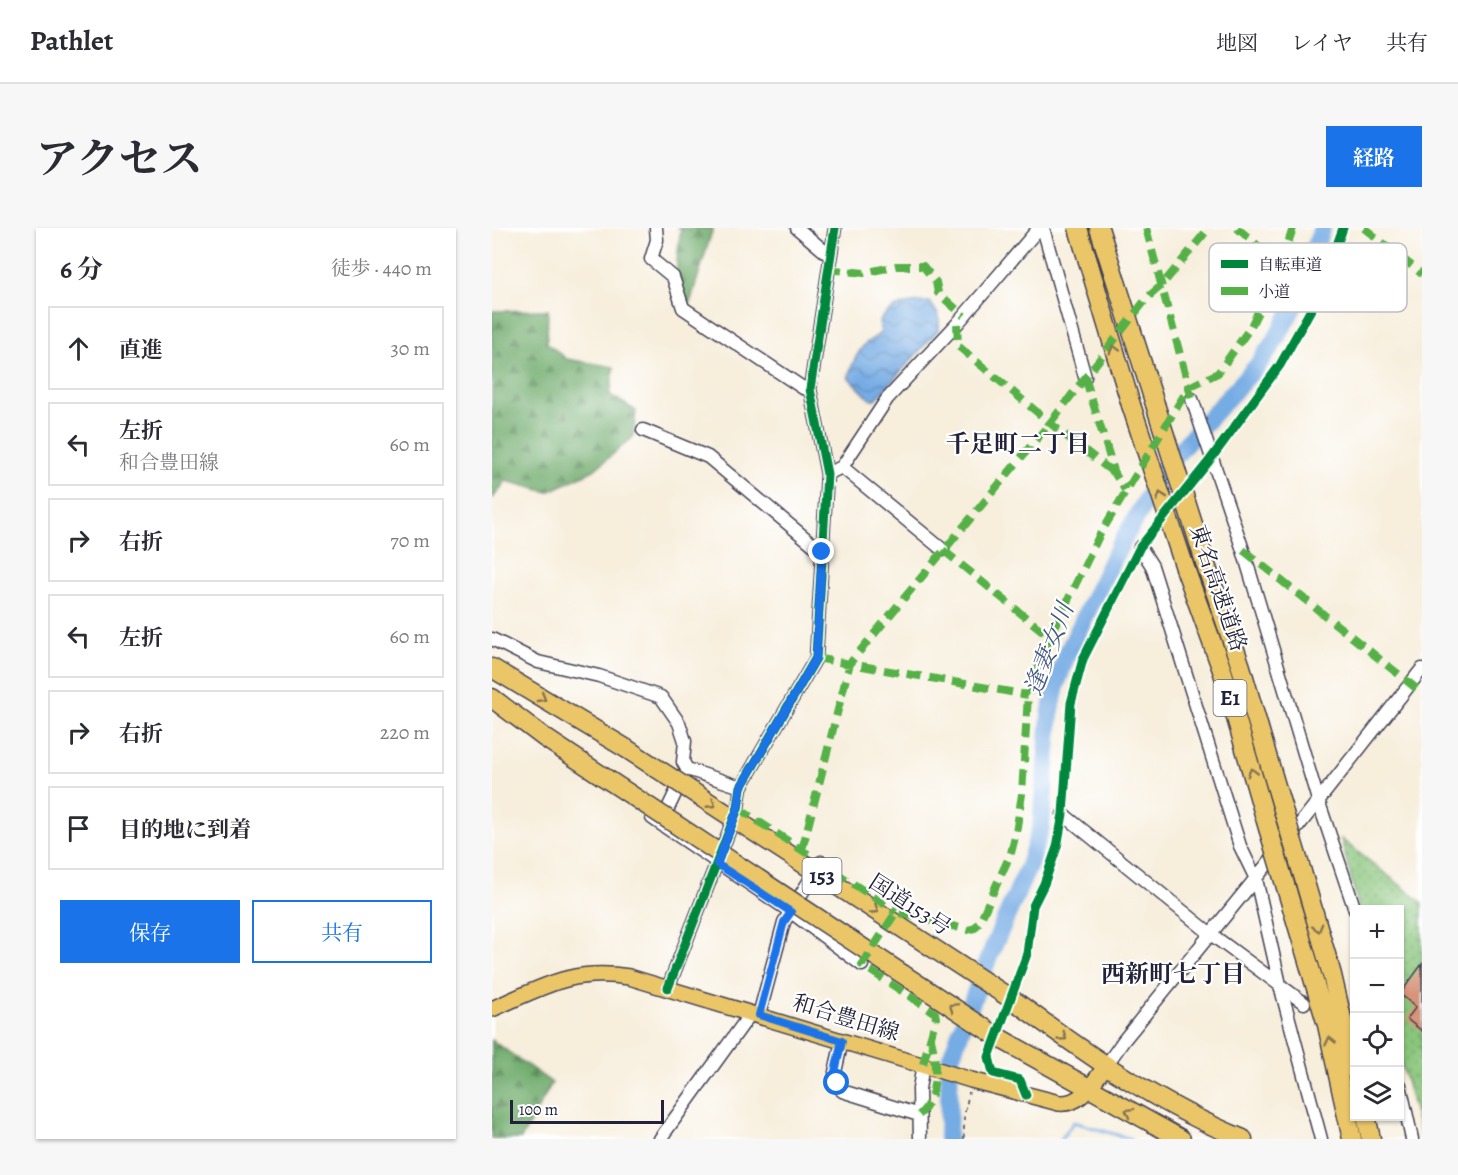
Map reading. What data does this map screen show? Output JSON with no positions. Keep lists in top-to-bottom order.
{
  "streets": {
    "highway": [
      "東名高速道路",
      "E1",
      "153",
      "国道153号"
    ],
    "main road": ["和合豊田線"]
  },
  "crossings": [
    ["153", "和合豊田線"],
    ["国道153号", "和合豊田線"]
  ],
  "districts": ["千足町二丁目", "西新町七丁目"],
  "water": ["逢妻女川"],
  "legend": ["自転車道", "小道"],
  "scale_bar": "100 m",
  "page": {
    "header": "Pathlet",
    "nav": ["地図", "レイヤ", "共有"],
    "title": "アクセス",
    "buttons": [
      "経路",
      ["保存", "共有"]
    ],
    "heading": ["6 分", "徒歩 · 440 m"],
    "list": [
      ["直進", "30 m"],
      ["左折", "和合豊田線", "60 m"],
      ["右折", "70 m"],
      ["左折", "60 m"],
      ["右折", "220 m"],
      "目的地に到着"
    ],
    "map_buttons": ["+", "−"],
    "scale": "100 m"
  }
}
